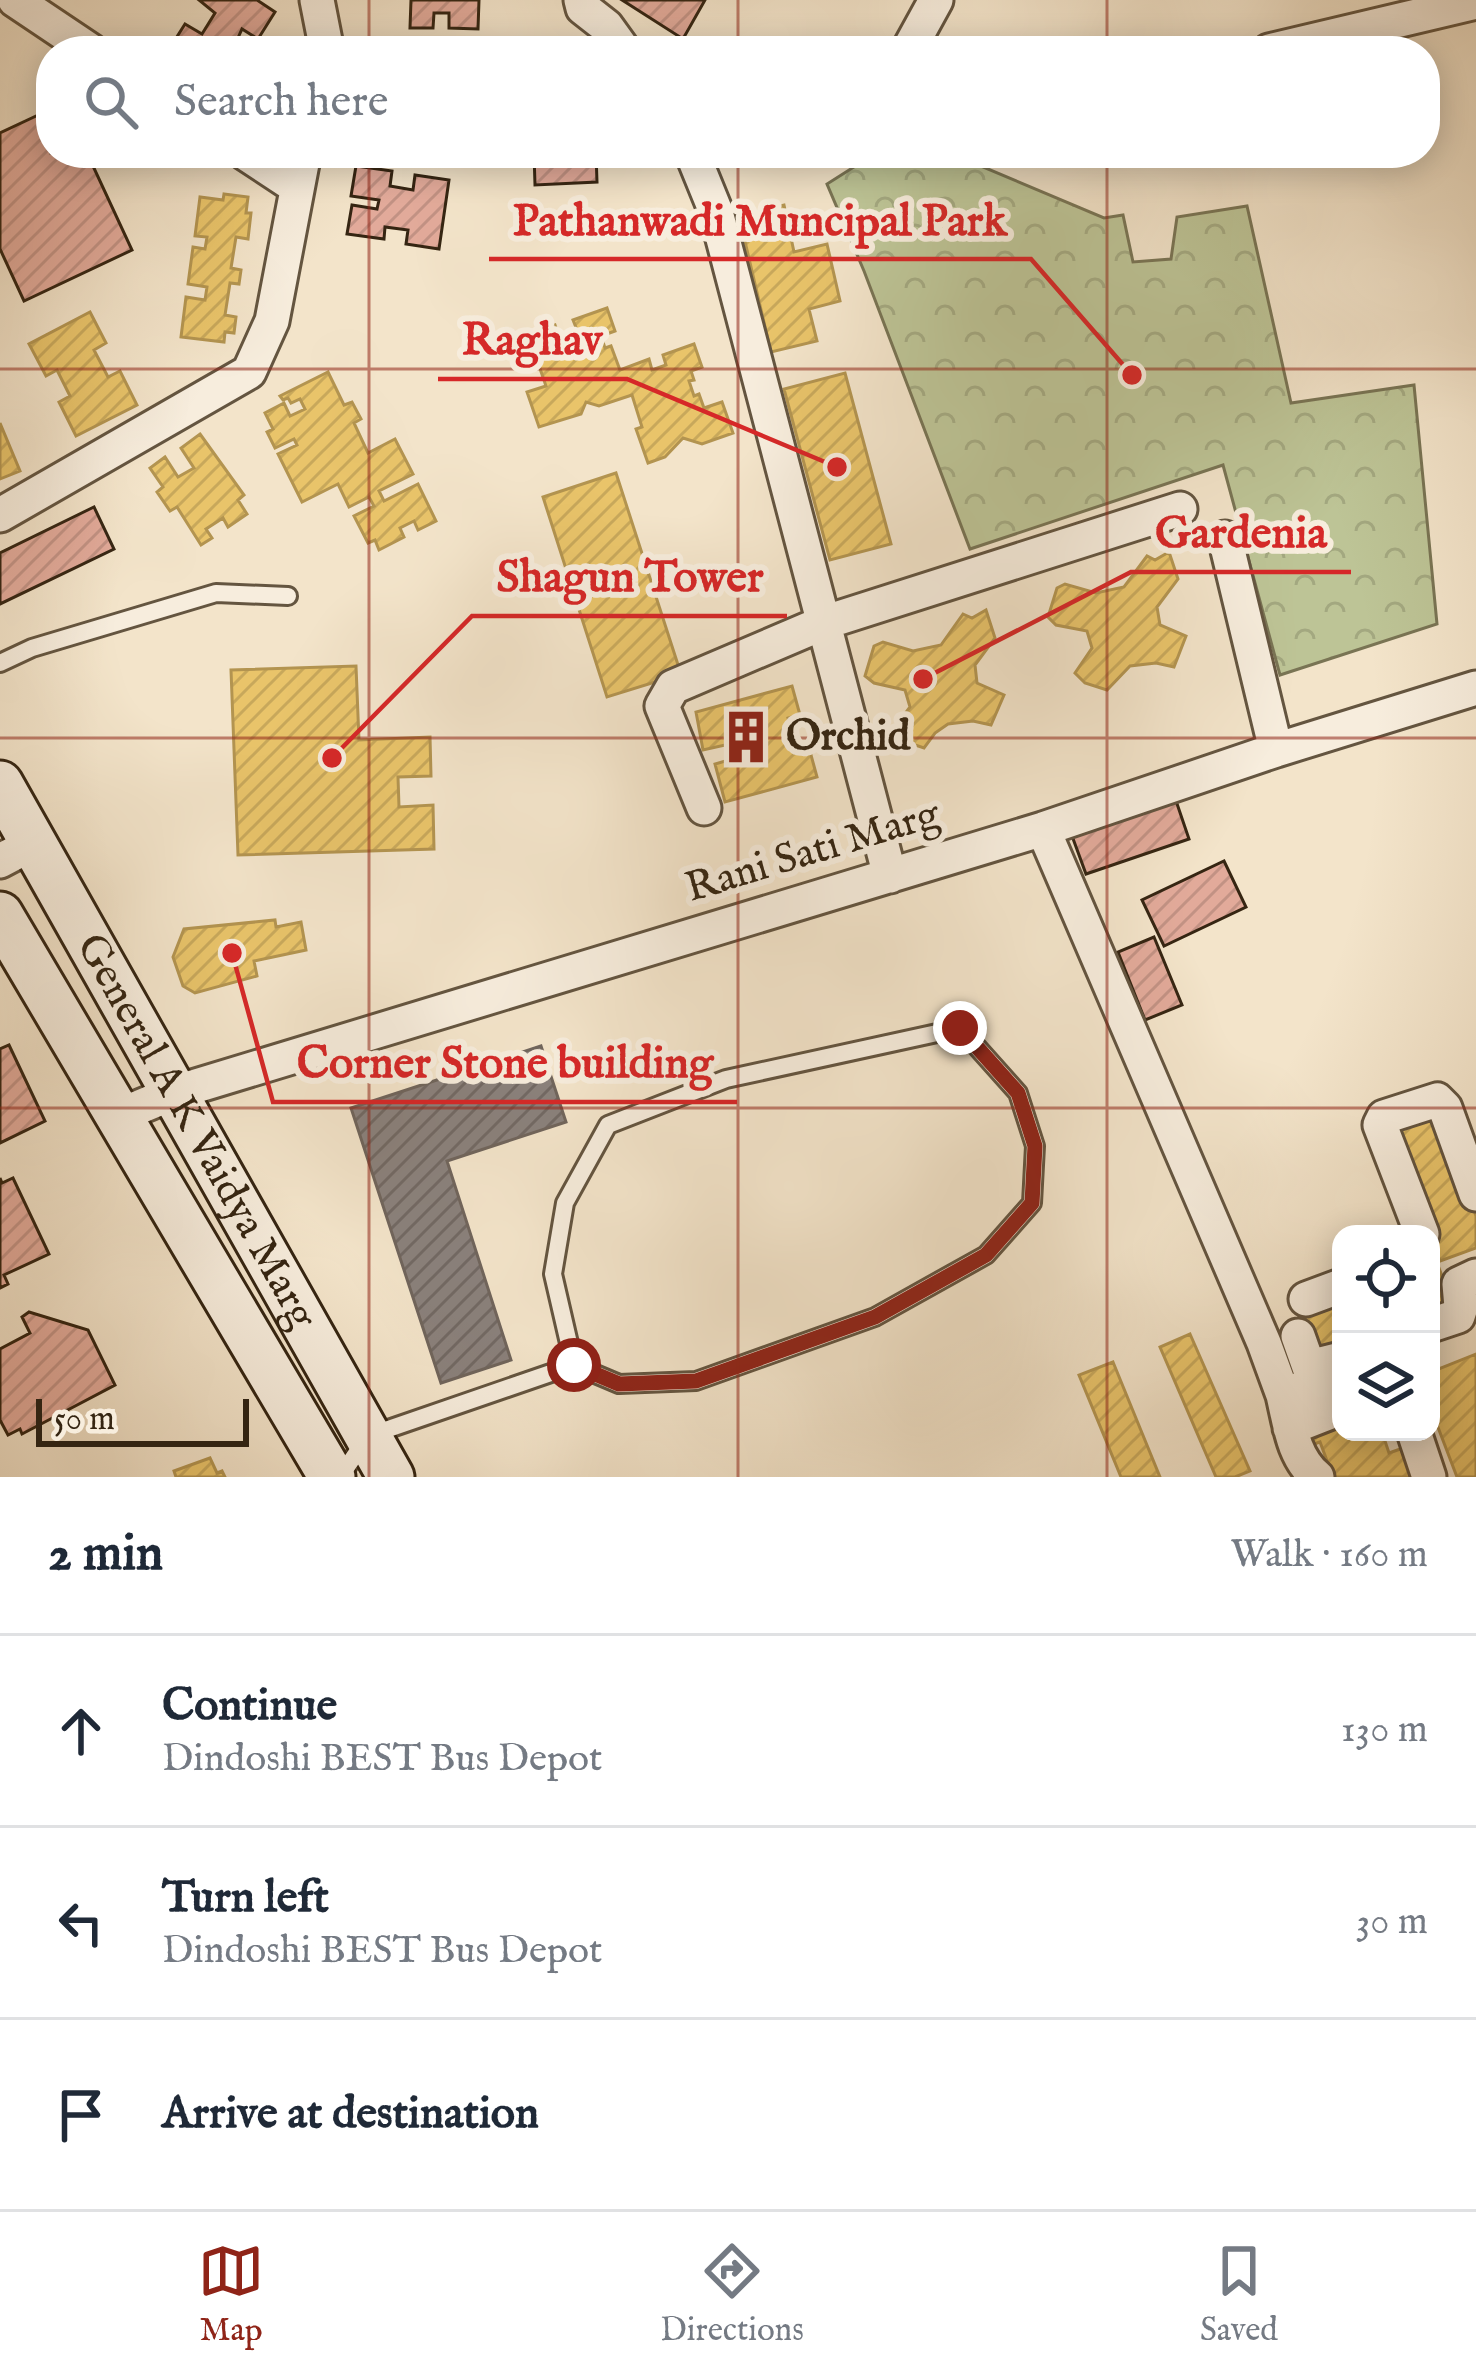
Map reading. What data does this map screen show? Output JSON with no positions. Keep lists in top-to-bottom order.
{
  "streets": {
    "main road": ["General A K Vaidya Marg"],
    "street": ["Rani Sati Marg"]
  },
  "crossings": [
    ["Rani Sati Marg", "General A K Vaidya Marg"]
  ],
  "places": {
    "other": [
      "Pathanwadi Muncipal Park",
      "Raghav",
      "Gardenia",
      "Shagun Tower",
      "Corner Stone building"
    ],
    "building": ["Orchid"]
  },
  "scale_bar": "50 m",
  "page": {
    "search": "Search here",
    "scale": "50 m",
    "heading": ["2 min", "Walk · 160 m"],
    "list": [
      ["Continue", "Dindoshi BEST Bus Depot", "130 m"],
      ["Turn left", "Dindoshi BEST Bus Depot", "30 m"],
      "Arrive at destination"
    ],
    "nav": ["Map", "Directions", "Saved"]
  }
}
